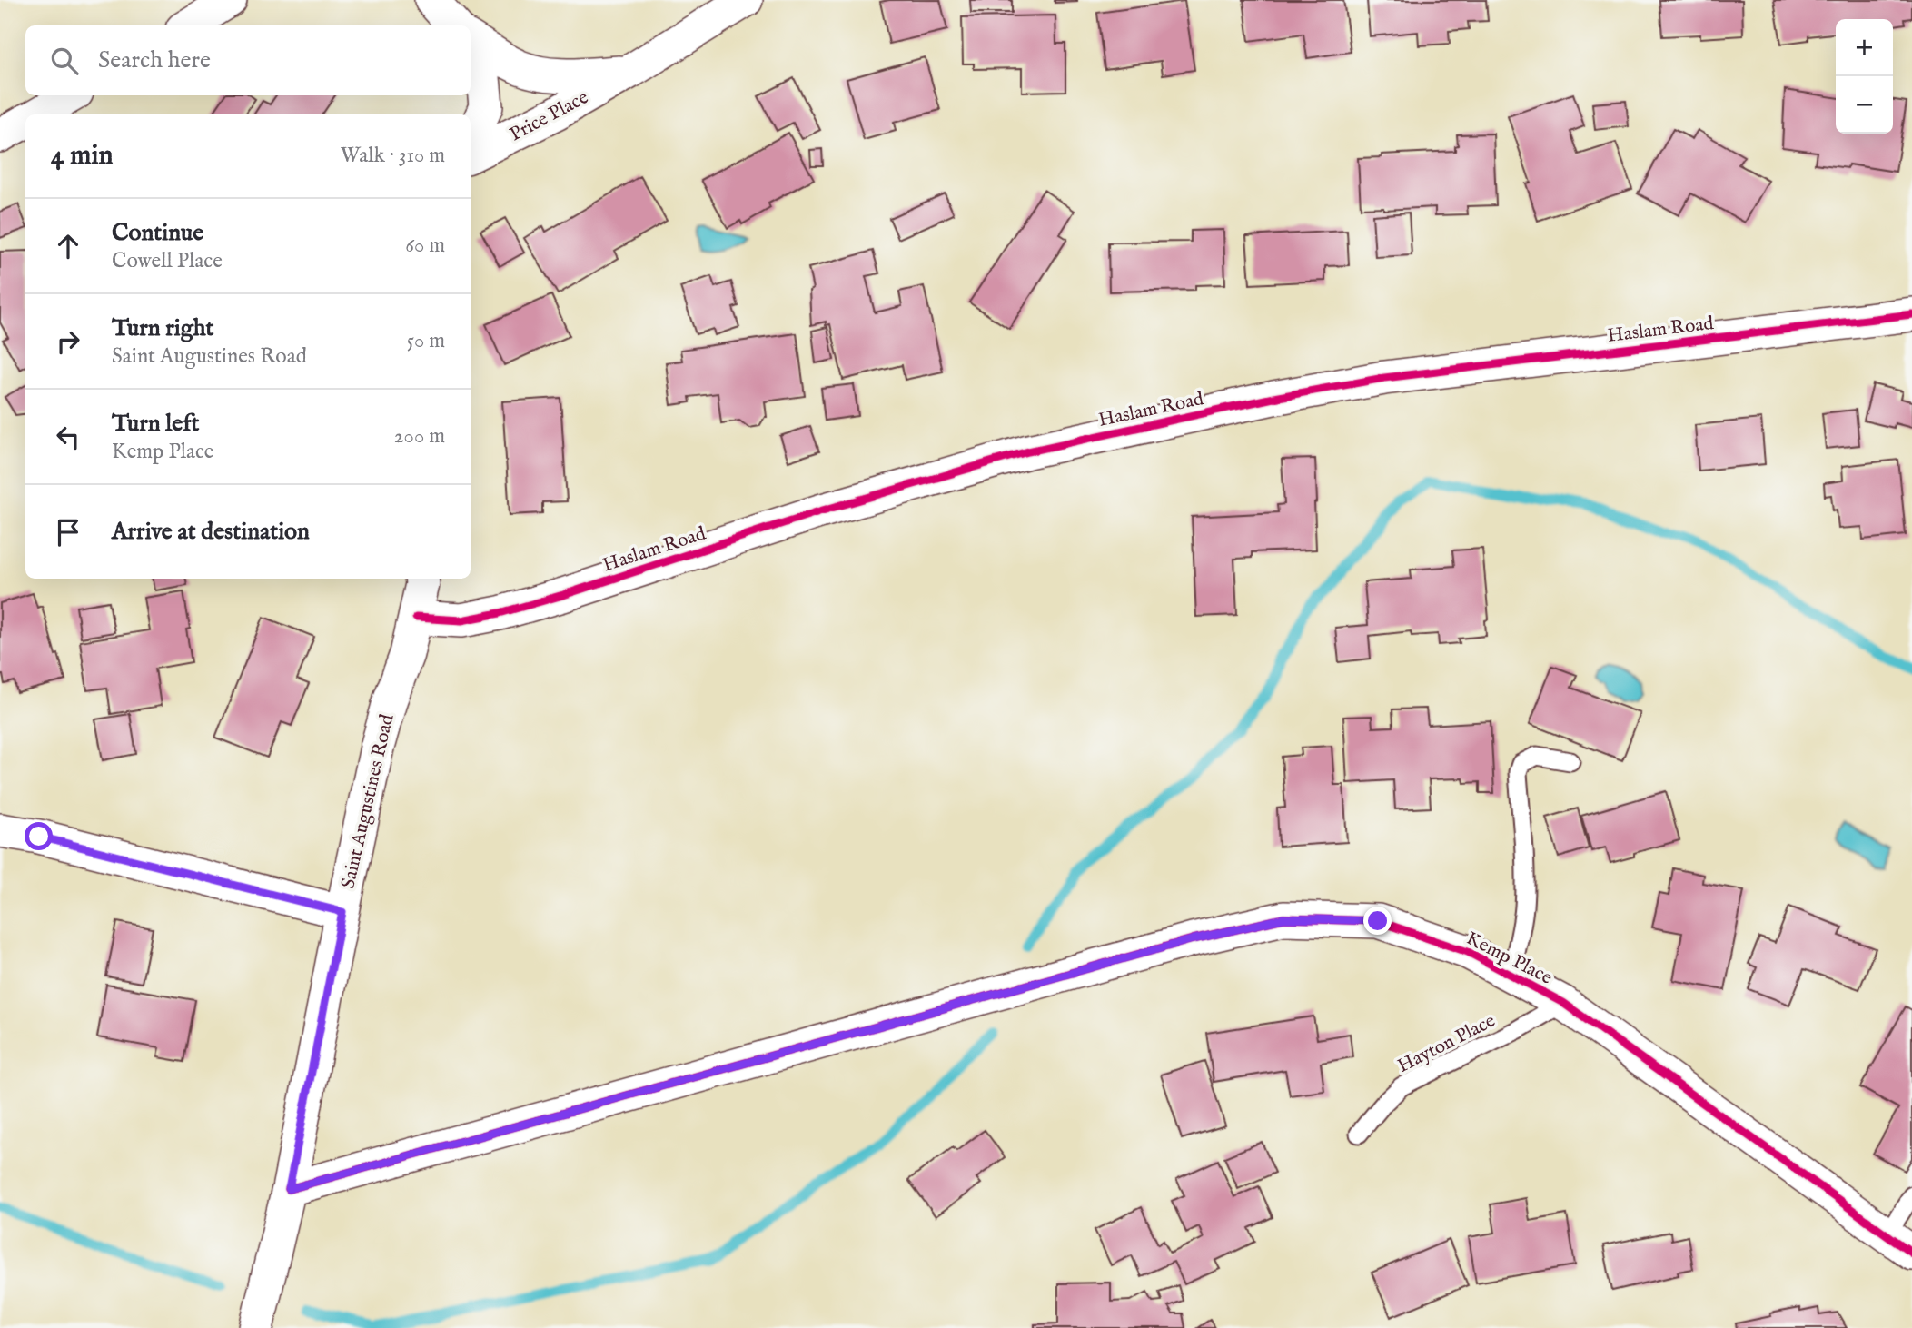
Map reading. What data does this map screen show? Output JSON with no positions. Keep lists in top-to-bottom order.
{
  "streets": {
    "street": [
      "Price Place",
      "Haslam Road",
      "Saint Augustines Road",
      "Kemp Place"
    ],
    "lane": ["Hayton Place"]
  },
  "crossings": [
    ["Haslam Road", "Saint Augustines Road"],
    ["Saint Augustines Road", "Kemp Place"],
    ["Kemp Place", "Hayton Place"]
  ],
  "page": {
    "map_buttons": ["+", "−"],
    "search": "Search here",
    "heading": ["4 min", "Walk · 310 m"],
    "list": [
      ["Continue", "Cowell Place", "60 m"],
      ["Turn right", "Saint Augustines Road", "50 m"],
      ["Turn left", "Kemp Place", "200 m"],
      "Arrive at destination"
    ]
  }
}
